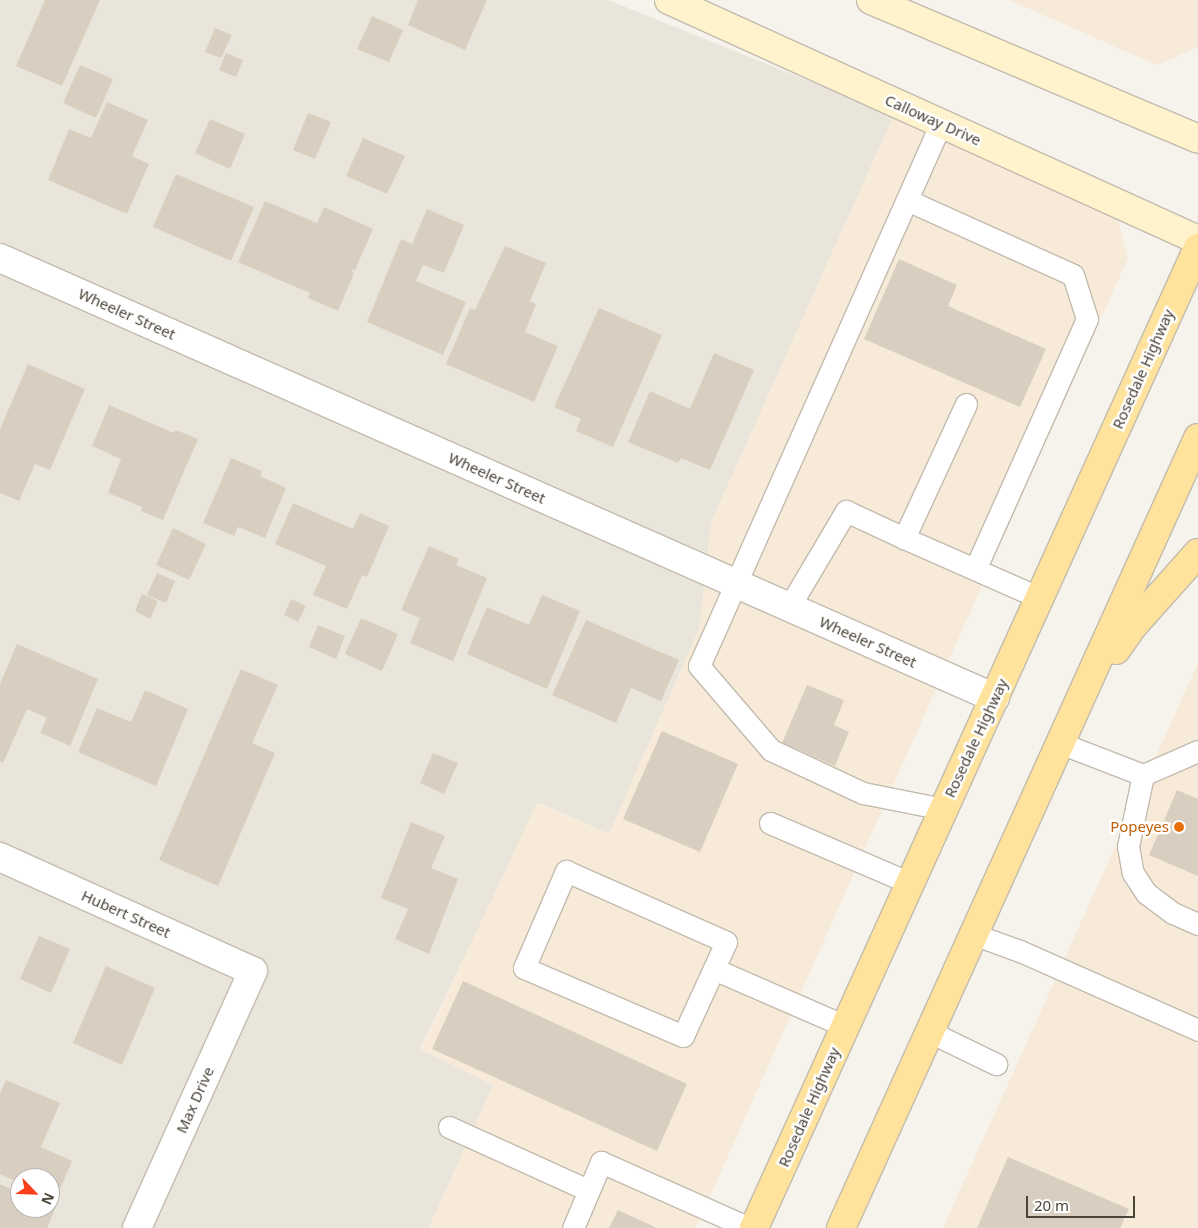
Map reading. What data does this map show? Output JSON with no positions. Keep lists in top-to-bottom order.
{
  "streets": {
    "main road": ["Calloway Drive", "Rosedale Highway"],
    "street": ["Wheeler Street", "Hubert Street", "Max Drive"]
  },
  "crossings": [
    ["Wheeler Street", "Rosedale Highway"],
    ["Hubert Street", "Max Drive"]
  ],
  "places": ["Popeyes"],
  "scale_bar": "20 m",
  "north": "bottom right"
}
